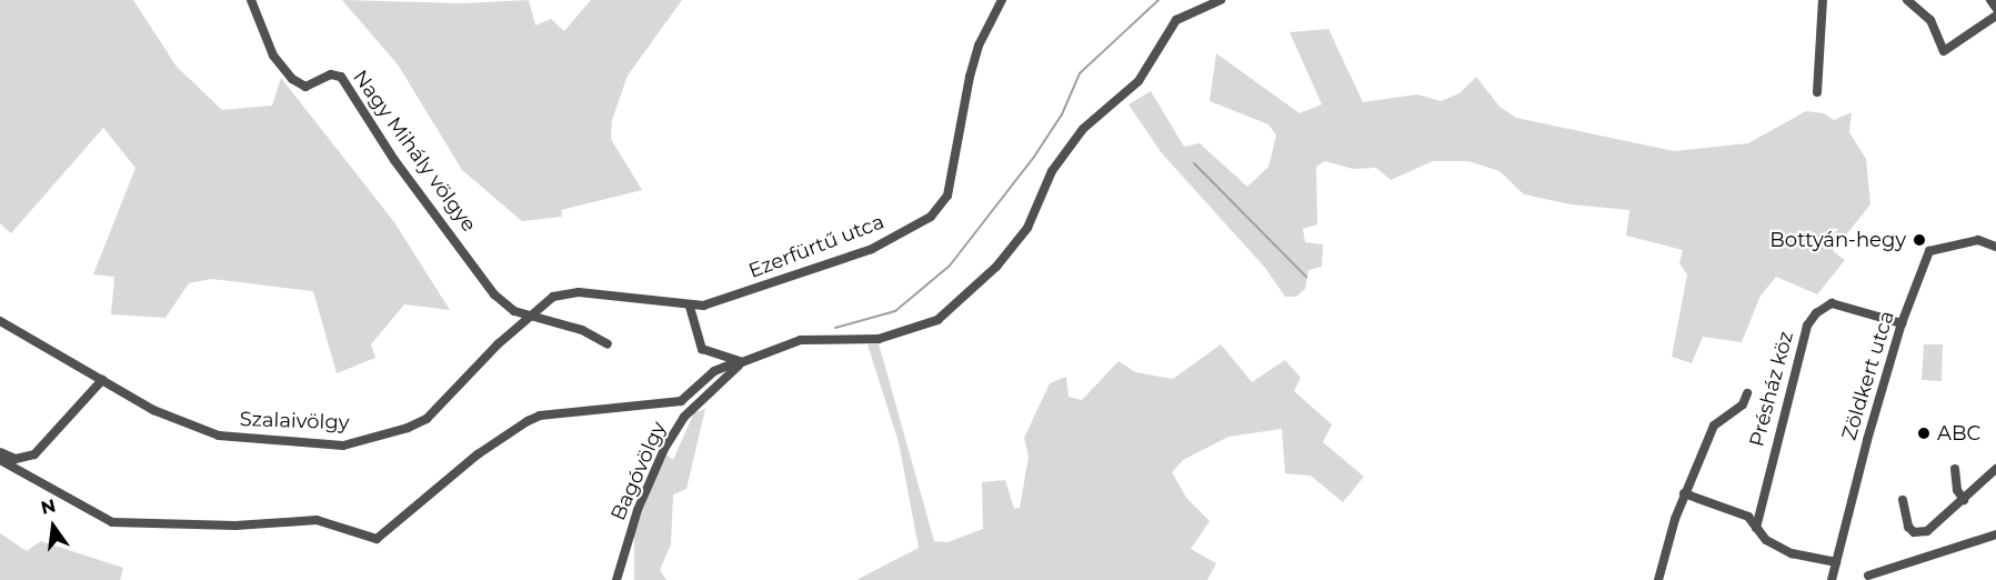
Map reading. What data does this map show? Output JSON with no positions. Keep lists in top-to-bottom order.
{
  "streets": {
    "street": [
      "Nagy Mihály völgye",
      "Ezerfürtű utca",
      "Zöldkert utca",
      "Présház köz",
      "Szalaivölgy",
      "Bagóvölgy"
    ]
  },
  "crossings": [
    ["Nagy Mihály völgye", "Ezerfürtű utca"],
    ["Nagy Mihály völgye", "Szalaivölgy"],
    ["Ezerfürtű utca", "Szalaivölgy"],
    ["Zöldkert utca", "Présház köz"]
  ],
  "places": ["Bottyán-hegy", "ABC"],
  "north": "top"
}
